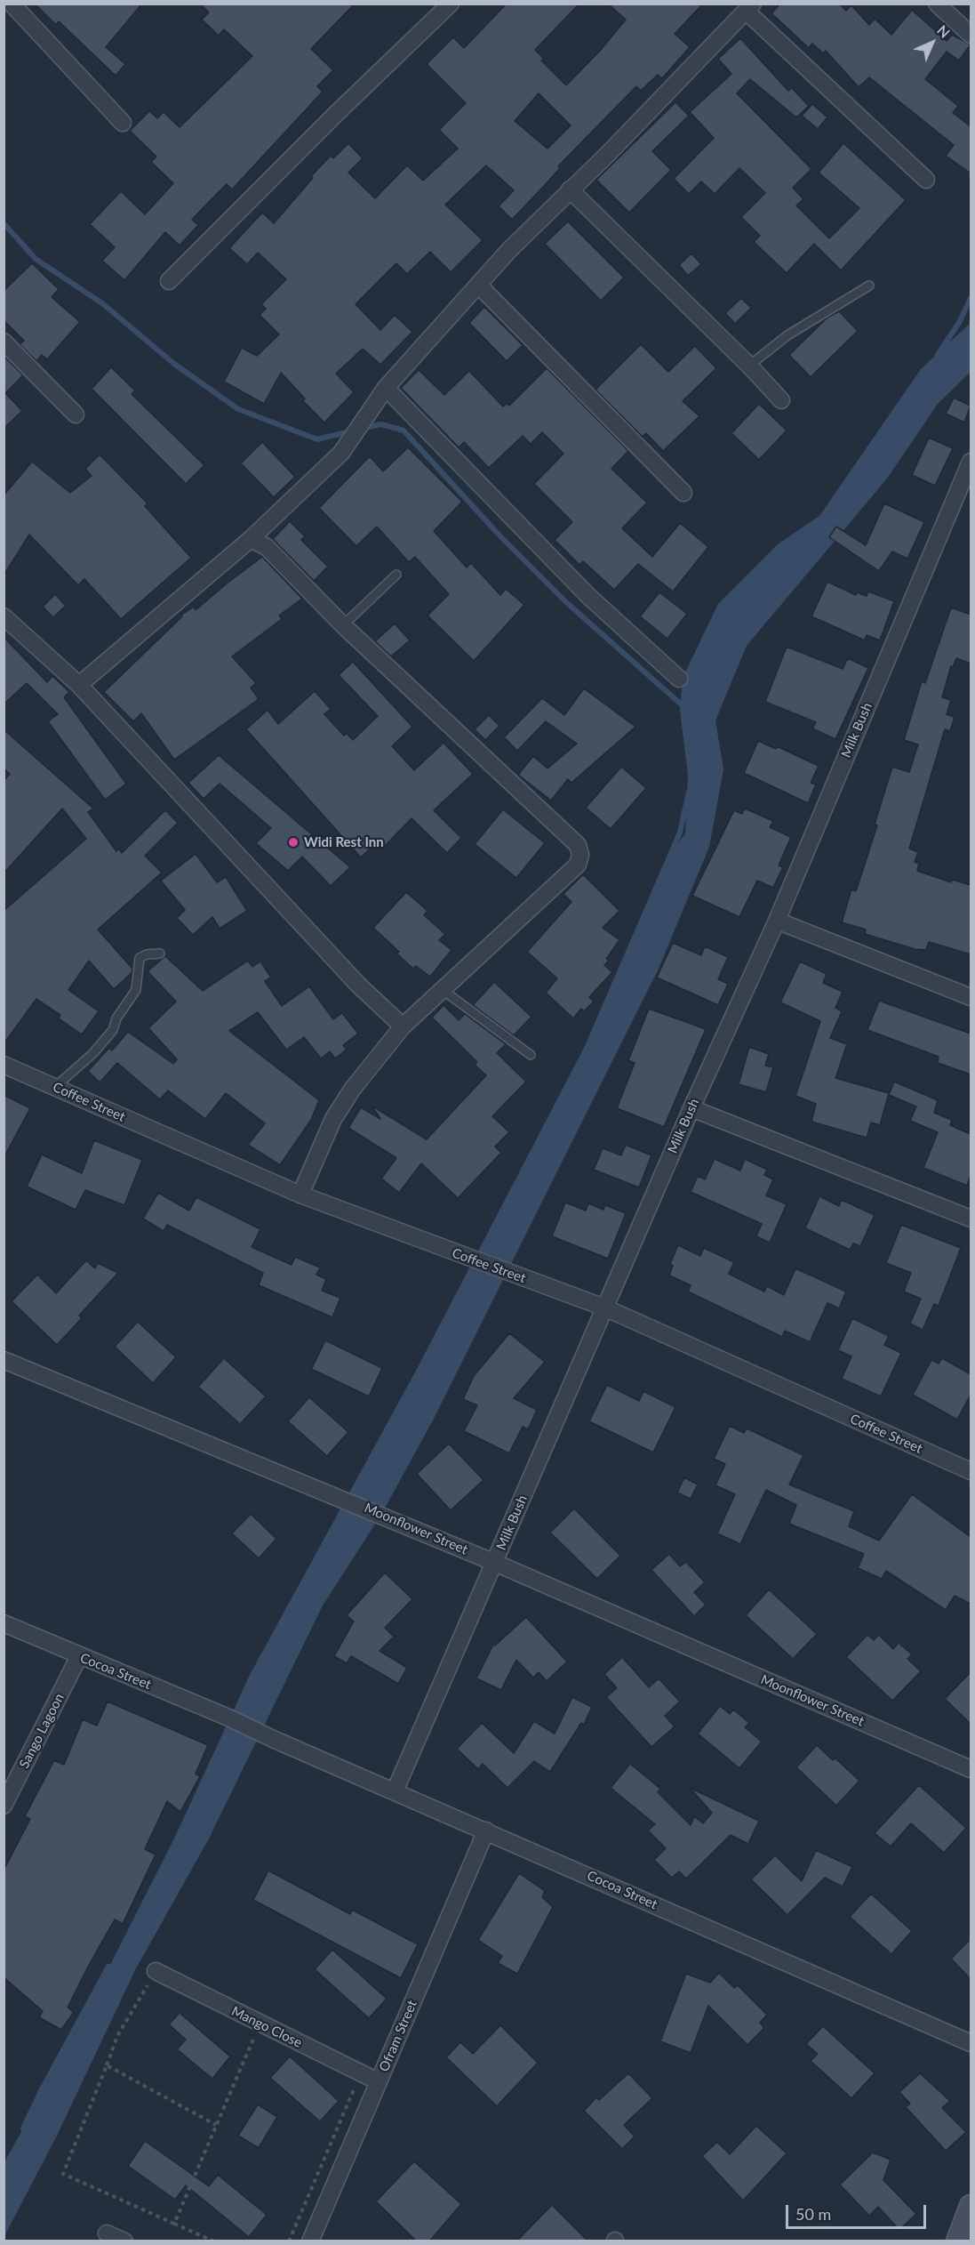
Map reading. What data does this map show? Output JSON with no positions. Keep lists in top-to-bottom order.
{
  "streets": {
    "street": [
      "Milk Bush",
      "Coffee Street",
      "Moonflower Street",
      "Cocoa Street",
      "Sango Lagoon",
      "Mango Close",
      "Ofram Street"
    ]
  },
  "crossings": [
    ["Milk Bush", "Coffee Street"],
    ["Milk Bush", "Moonflower Street"],
    ["Milk Bush", "Cocoa Street"],
    ["Cocoa Street", "Sango Lagoon"],
    ["Cocoa Street", "Ofram Street"],
    ["Mango Close", "Ofram Street"]
  ],
  "places": ["Widi Rest Inn"],
  "scale_bar": "50 m",
  "north": "top right"
}
